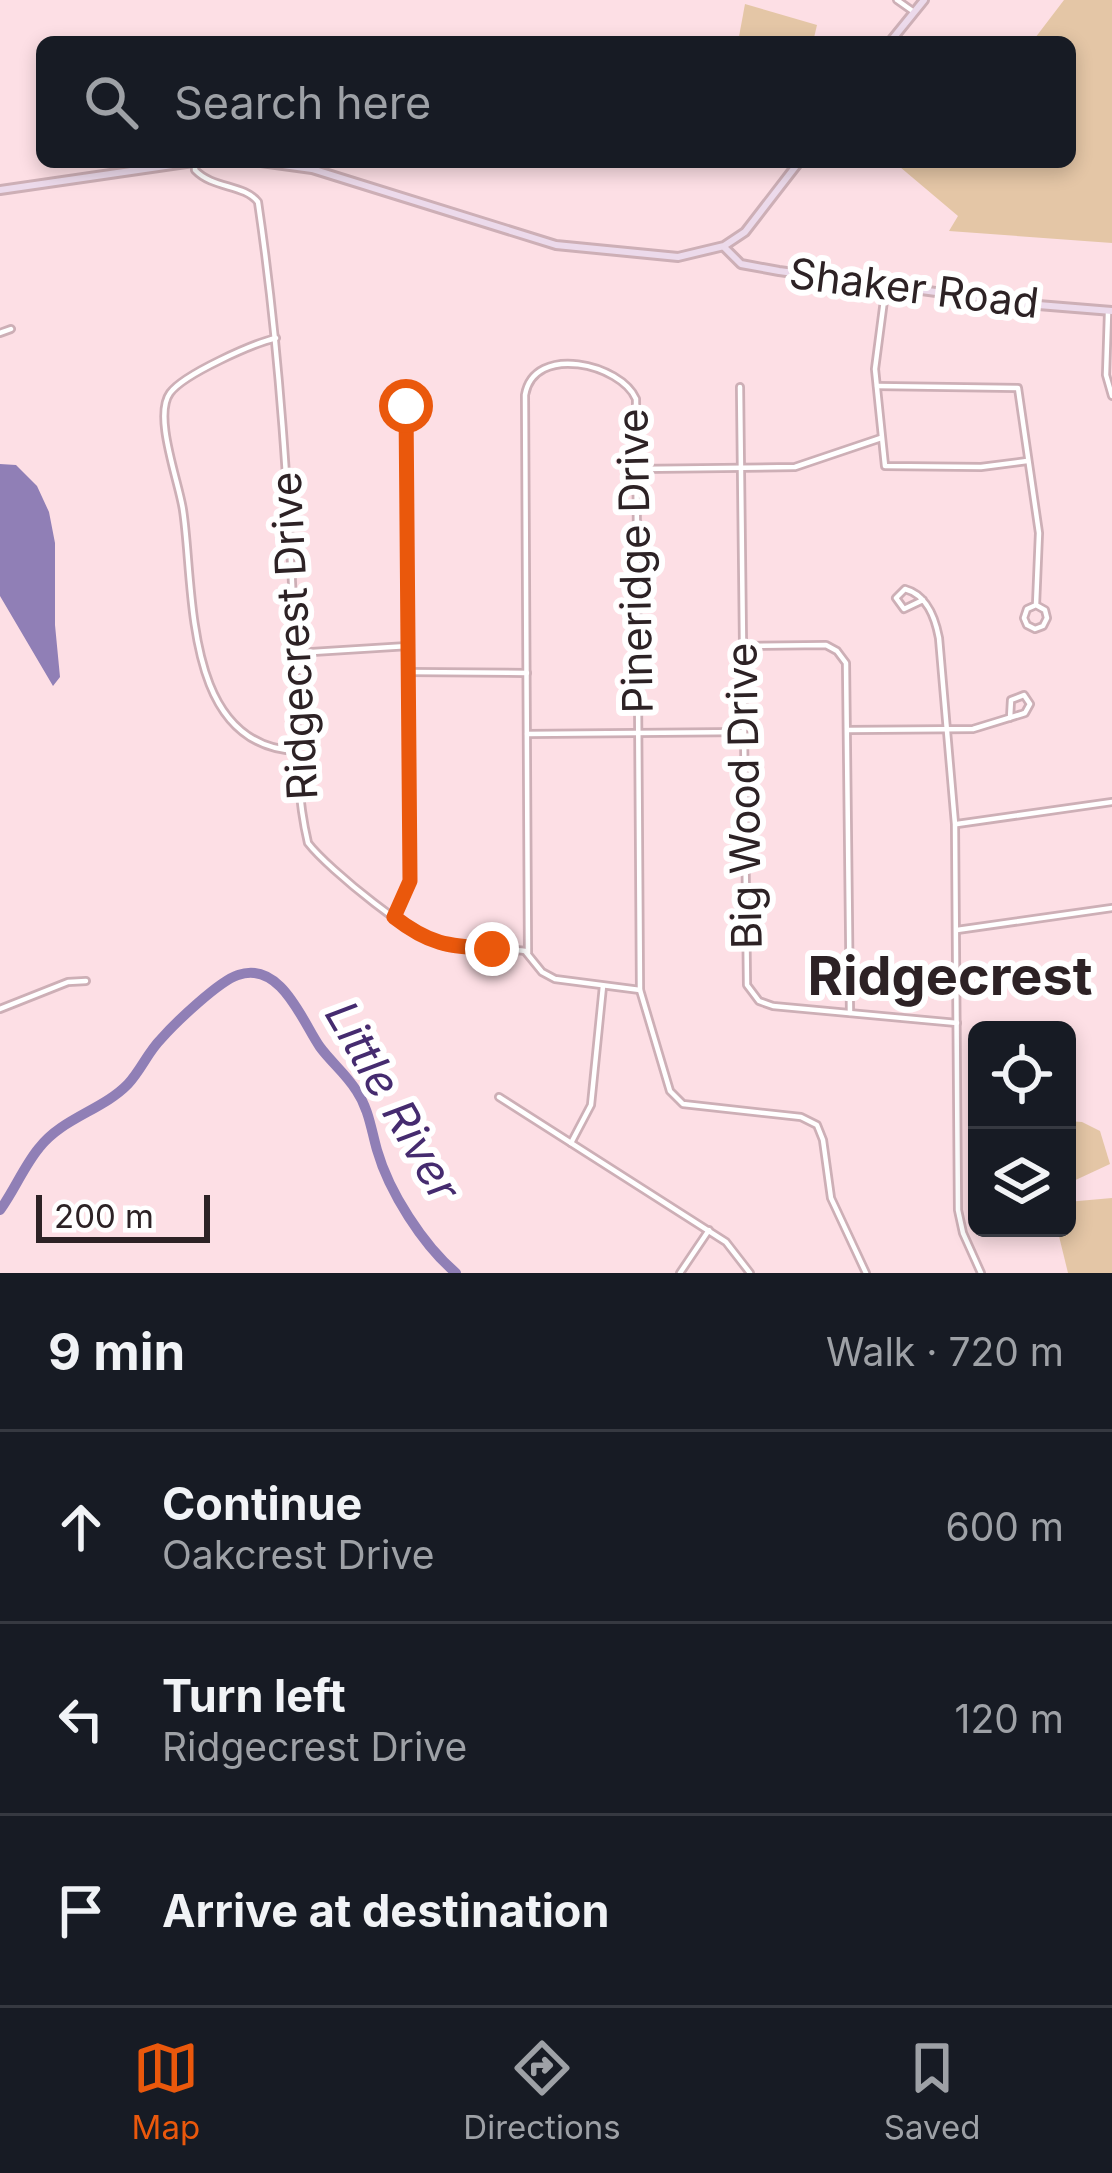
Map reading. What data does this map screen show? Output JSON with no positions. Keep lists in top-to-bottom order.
{
  "streets": {
    "main road": ["Shaker Road"],
    "street": ["Pineridge Drive", "Ridgecrest Drive", "Big Wood Drive"]
  },
  "crossings": [
    ["Pineridge Drive", "Ridgecrest Drive"]
  ],
  "districts": ["Ridgecrest"],
  "water": ["Little River"],
  "scale_bar": "200 m",
  "page": {
    "search": "Search here",
    "scale": "200 m",
    "heading": ["9 min", "Walk · 720 m"],
    "list": [
      ["Continue", "Oakcrest Drive", "600 m"],
      ["Turn left", "Ridgecrest Drive", "120 m"],
      "Arrive at destination"
    ],
    "nav": ["Map", "Directions", "Saved"]
  }
}
